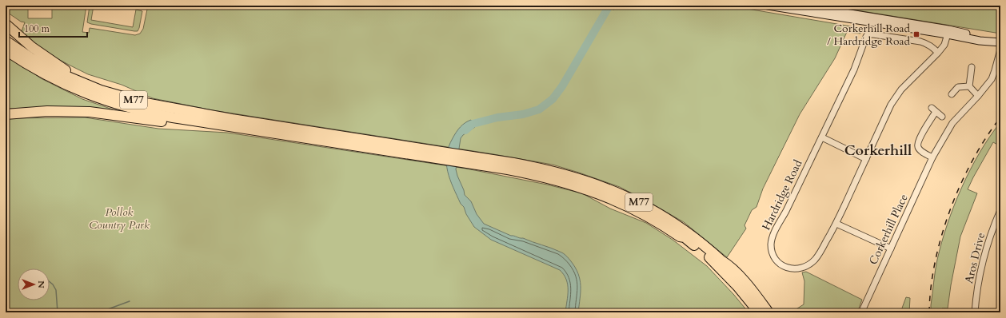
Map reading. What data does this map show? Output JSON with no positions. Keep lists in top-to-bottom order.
{
  "streets": {
    "highway": ["M77"],
    "street": ["Hardridge Road", "Corkerhill Place", "Aros Drive"]
  },
  "districts": ["Corkerhill"],
  "parks": ["Pollok Country Park"],
  "places": {
    "transit": ["Corkerhill Road / Hardridge Road"]
  },
  "scale_bar": "100 m",
  "north": "right"
}
